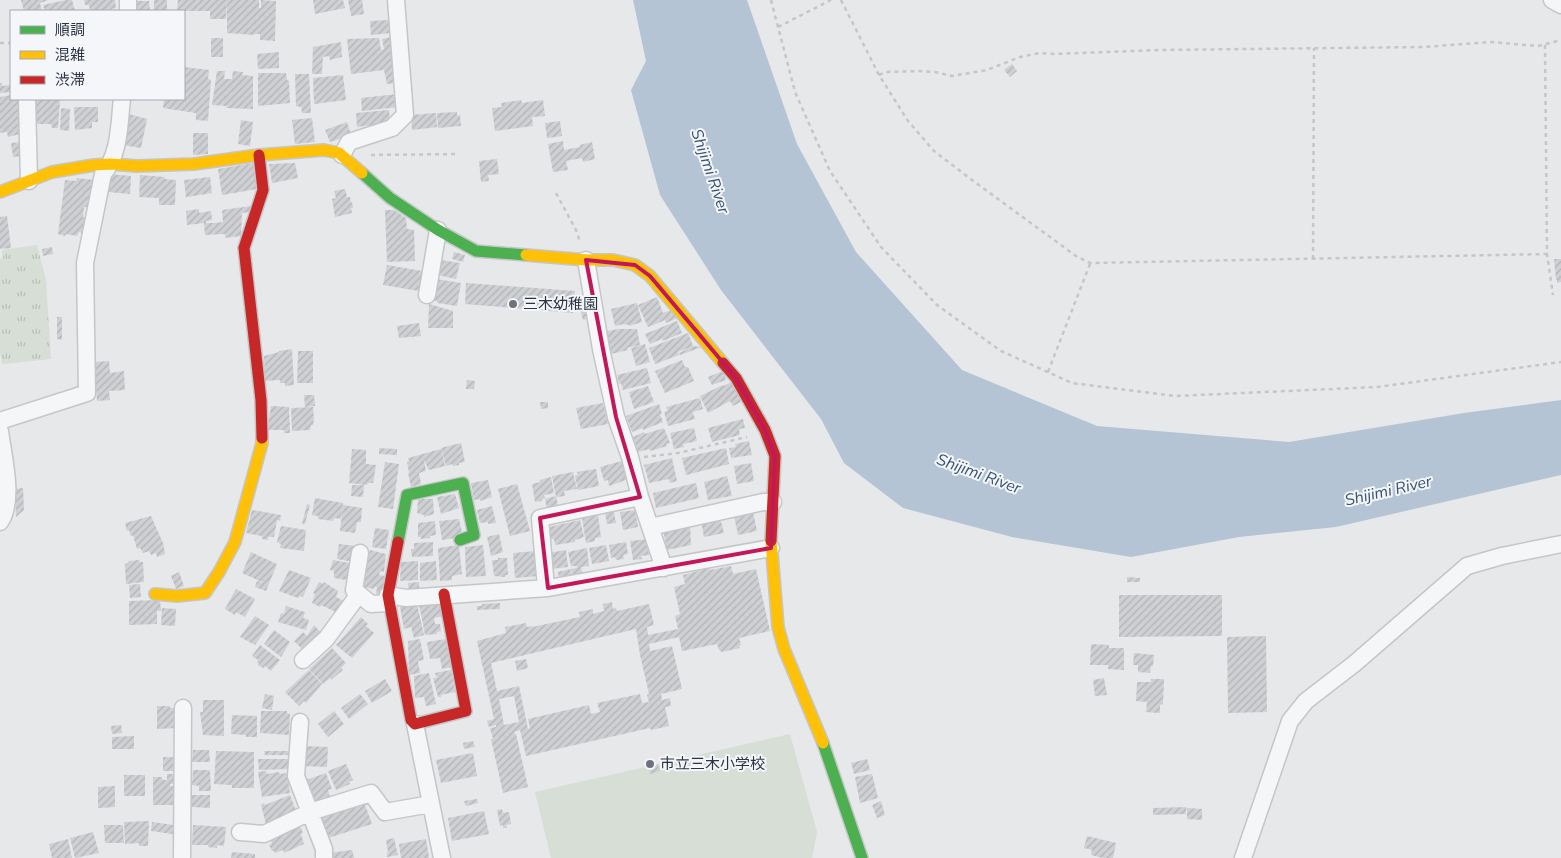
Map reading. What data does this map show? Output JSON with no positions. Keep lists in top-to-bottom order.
{
  "water": ["Shijimi River"],
  "places": ["三木幼稚園", "市立三木小学校"],
  "legend": ["順調", "混雑", "渋滞"]
}
